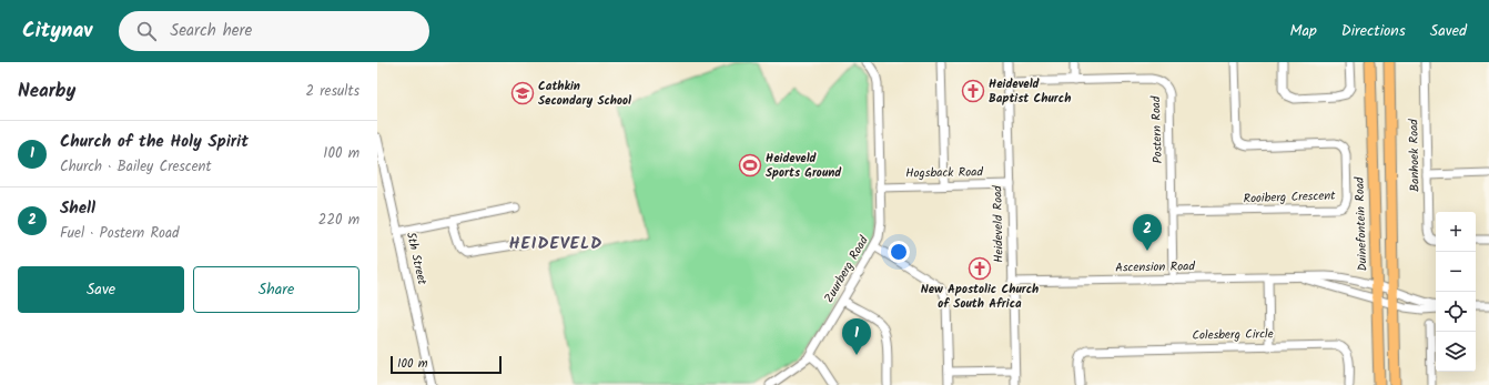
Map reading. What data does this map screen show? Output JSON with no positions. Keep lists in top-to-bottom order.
{
  "streets": {
    "main road": ["Duinefontein Road"],
    "street": [
      "Postern Road",
      "Banhoek Road",
      "Hogsback Road",
      "Rooiberg Crescent",
      "Heideveld Road",
      "5th Street",
      "Ascension Road",
      "Zuurberg Road",
      "Colesberg Circle"
    ]
  },
  "crossings": [
    ["Postern Road", "Rooiberg Crescent"],
    ["Postern Road", "Heideveld Road"],
    ["Postern Road", "Ascension Road"],
    ["Hogsback Road", "Heideveld Road"],
    ["Hogsback Road", "Zuurberg Road"],
    ["Heideveld Road", "Ascension Road"],
    ["Duinefontein Road", "Ascension Road"]
  ],
  "districts": ["HEIDEVELD"],
  "places": {
    "church": ["Heideveld Baptist Church", "New Apostolic Church of South Africa"],
    "school or university": ["Cathkin Secondary School"],
    "sports": ["Heideveld Sports Ground"]
  },
  "scale_bar": "100 m",
  "page": {
    "header": "Citynav",
    "search": "Search here",
    "nav": ["Map", "Directions", "Saved"],
    "heading": ["Nearby", "2 results"],
    "list": [
      {
        "mark": "1",
        "name": "Church of the Holy Spirit",
        "note": "Church · Bailey Crescent",
        "value": "100 m"
      },
      {
        "mark": "2",
        "name": "Shell",
        "note": "Fuel · Postern Road",
        "value": "220 m"
      }
    ],
    "map_buttons": ["+", "−"],
    "pins": ["2", "1"],
    "buttons": ["Save", "Share"],
    "scale": "100 m"
  }
}
